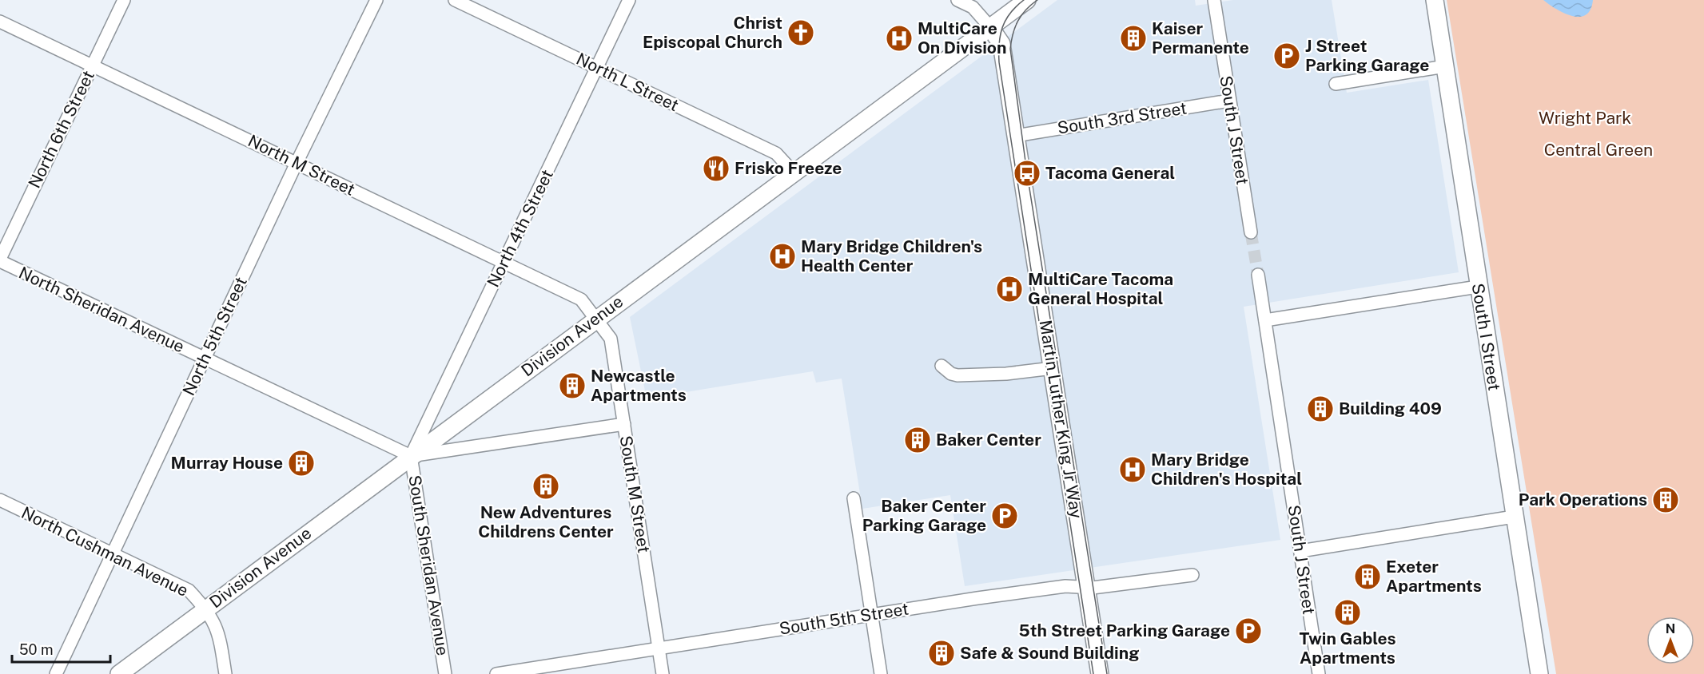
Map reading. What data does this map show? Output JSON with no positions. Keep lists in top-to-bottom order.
{
  "streets": {
    "main road": ["Division Avenue", "South I Street", "Martin Luther King Jr Way"],
    "street": [
      "North L Street",
      "South 3rd Street",
      "North 6th Street",
      "South J Street",
      "North M Street",
      "North 4th Street",
      "North Sheridan Avenue",
      "North 5th Street",
      "South M Street",
      "North Cushman Avenue",
      "South Sheridan Avenue",
      "South 5th Street"
    ]
  },
  "crossings": [
    ["North L Street", "North 4th Street"],
    ["North L Street", "Division Avenue"],
    ["South 3rd Street", "South J Street"],
    ["South 3rd Street", "Martin Luther King Jr Way"],
    ["North 6th Street", "North M Street"],
    ["North 6th Street", "North Sheridan Avenue"],
    ["North M Street", "North 4th Street"],
    ["North M Street", "North 5th Street"],
    ["North M Street", "Division Avenue"],
    ["North M Street", "South M Street"],
    ["North 4th Street", "North Sheridan Avenue"],
    ["North 4th Street", "Division Avenue"],
    ["North 4th Street", "South Sheridan Avenue"],
    ["North Sheridan Avenue", "North 5th Street"],
    ["North Sheridan Avenue", "Division Avenue"],
    ["North Sheridan Avenue", "South Sheridan Avenue"],
    ["North 5th Street", "North Cushman Avenue"],
    ["Division Avenue", "Martin Luther King Jr Way"],
    ["Division Avenue", "South M Street"],
    ["Division Avenue", "North Cushman Avenue"],
    ["Division Avenue", "South Sheridan Avenue"],
    ["Martin Luther King Jr Way", "South 5th Street"],
    ["South M Street", "South 5th Street"]
  ],
  "parks": ["Wright Park", "Central Green"],
  "places": {
    "church": ["Christ Episcopal Church"],
    "hospital": [
      "MultiCare On Division",
      "Mary Bridge Children's Health Center",
      "MultiCare Tacoma General Hospital",
      "Mary Bridge Children's Hospital"
    ],
    "building": [
      "Kaiser Permanente",
      "Newcastle Apartments",
      "Building 409",
      "Baker Center",
      "Murray House",
      "New Adventures Childrens Center",
      "Park Operations",
      "Exeter Apartments",
      "Twin Gables Apartments",
      "Safe & Sound Building"
    ],
    "parking": ["J Street Parking Garage", "Baker Center Parking Garage", "5th Street Parking Garage"],
    "restaurant": ["Frisko Freeze"],
    "bus stop": ["Tacoma General"]
  },
  "scale_bar": "50 m",
  "north": "top"
}
